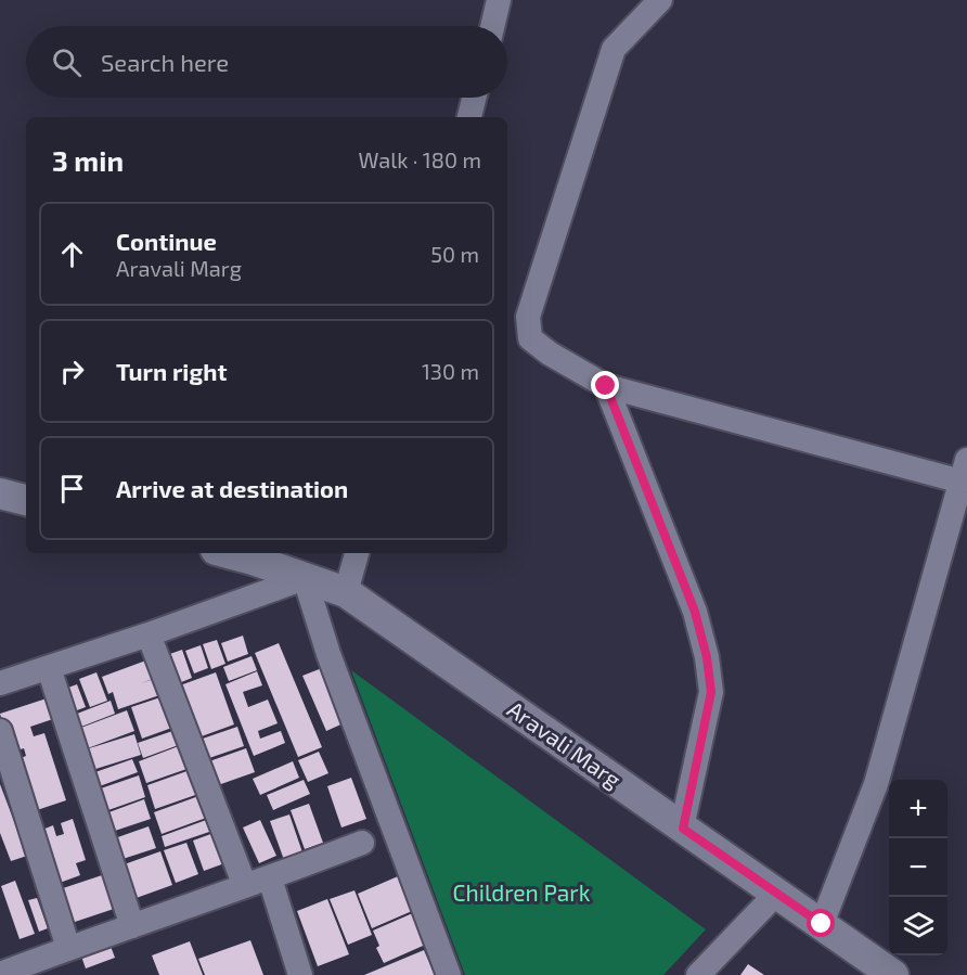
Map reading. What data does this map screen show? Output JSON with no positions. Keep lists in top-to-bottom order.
{
  "streets": {
    "street": ["Aravali Marg"]
  },
  "parks": ["Children Park"],
  "page": {
    "search": "Search here",
    "heading": ["3 min", "Walk · 180 m"],
    "list": [
      ["Continue", "Aravali Marg", "50 m"],
      ["Turn right", "130 m"],
      "Arrive at destination"
    ],
    "map_buttons": ["+", "−"]
  }
}
